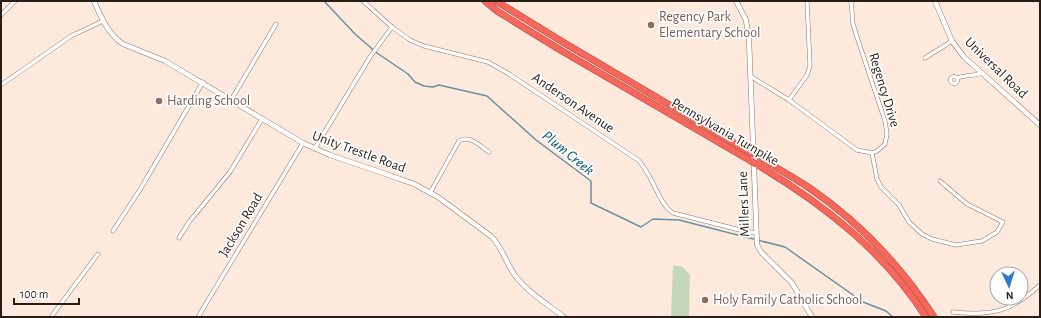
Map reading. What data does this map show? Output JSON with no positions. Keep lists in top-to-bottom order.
{
  "streets": {
    "highway": ["Pennsylvania Turnpike"],
    "street": [
      "Universal Road",
      "Regency Drive",
      "Anderson Avenue",
      "Unity Trestle Road",
      "Millers Lane",
      "Jackson Road"
    ]
  },
  "crossings": [
    ["Anderson Avenue", "Millers Lane"],
    ["Unity Trestle Road", "Jackson Road"]
  ],
  "water": ["Plum Creek"],
  "places": ["Regency Park Elementary School", "Harding School", "Holy Family Catholic School"],
  "scale_bar": "100 m",
  "north": "bottom"
}
